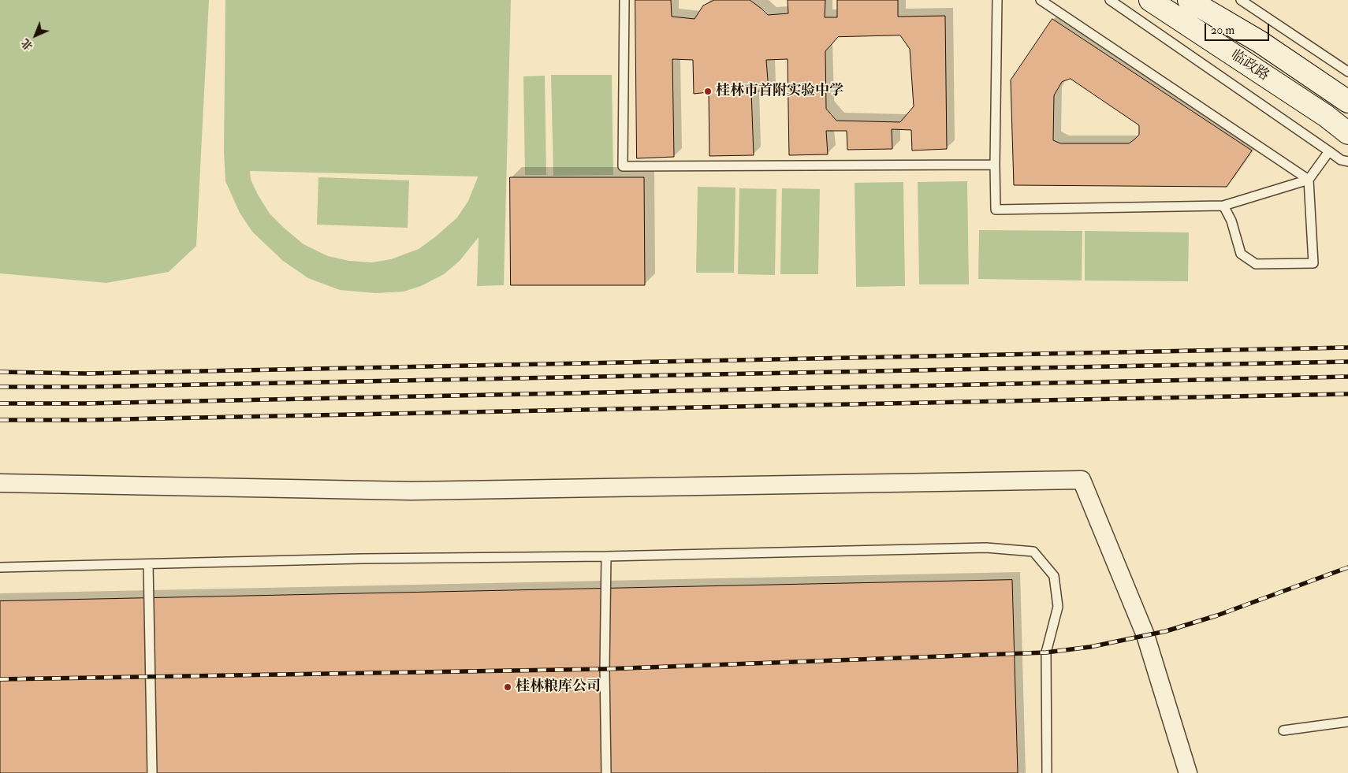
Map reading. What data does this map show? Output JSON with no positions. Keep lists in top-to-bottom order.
{
  "streets": {
    "main road": ["临政路"]
  },
  "places": ["桂林市首附实验中学", "桂林粮库公司"],
  "scale_bar": "20 m",
  "north": "bottom left"
}
